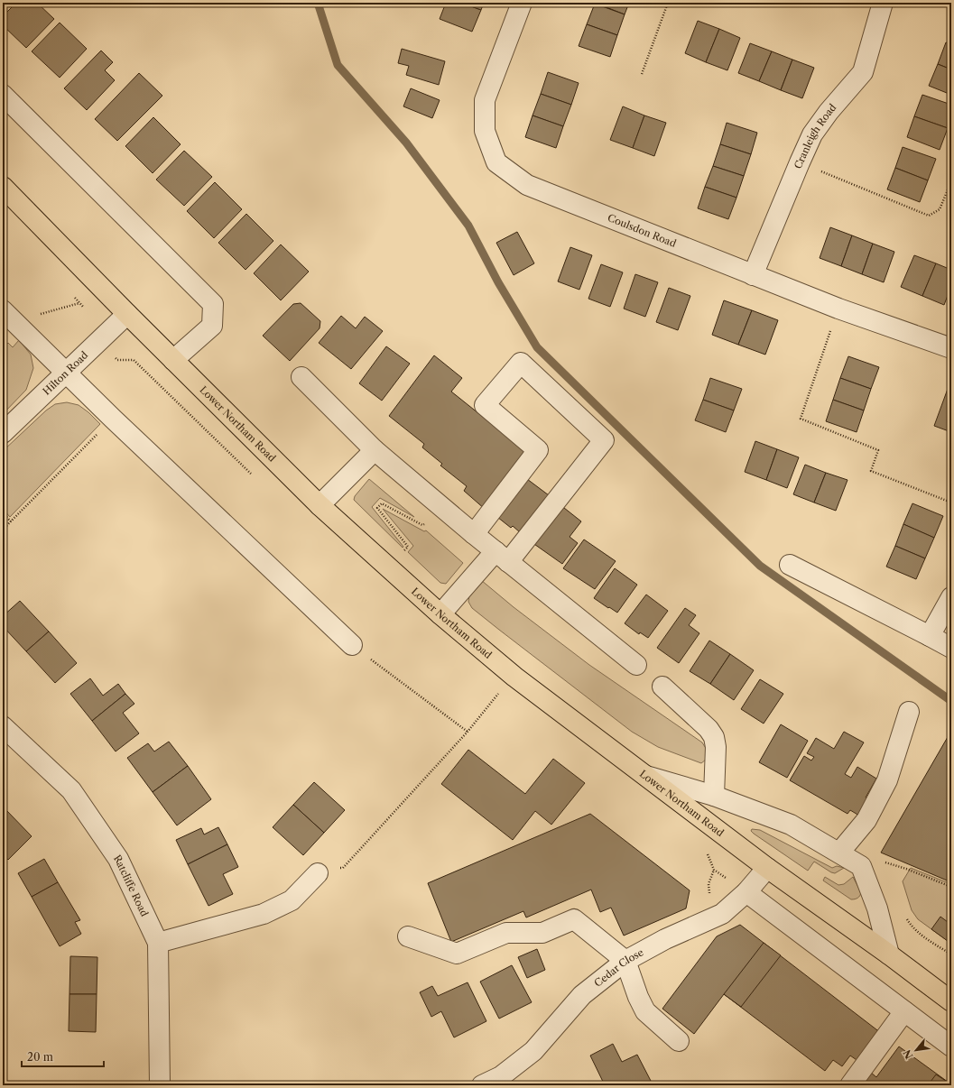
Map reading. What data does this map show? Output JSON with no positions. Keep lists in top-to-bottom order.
{
  "streets": {
    "main road": ["Lower Northam Road"],
    "street": [
      "Cranleigh Road",
      "Coulsdon Road",
      "Hilton Road",
      "Ratcliffe Road",
      "Cedar Close"
    ]
  },
  "crossings": [
    ["Cranleigh Road", "Coulsdon Road"],
    ["Hilton Road", "Lower Northam Road"],
    ["Lower Northam Road", "Cedar Close"]
  ],
  "scale_bar": "20 m",
  "north": "bottom left"
}
